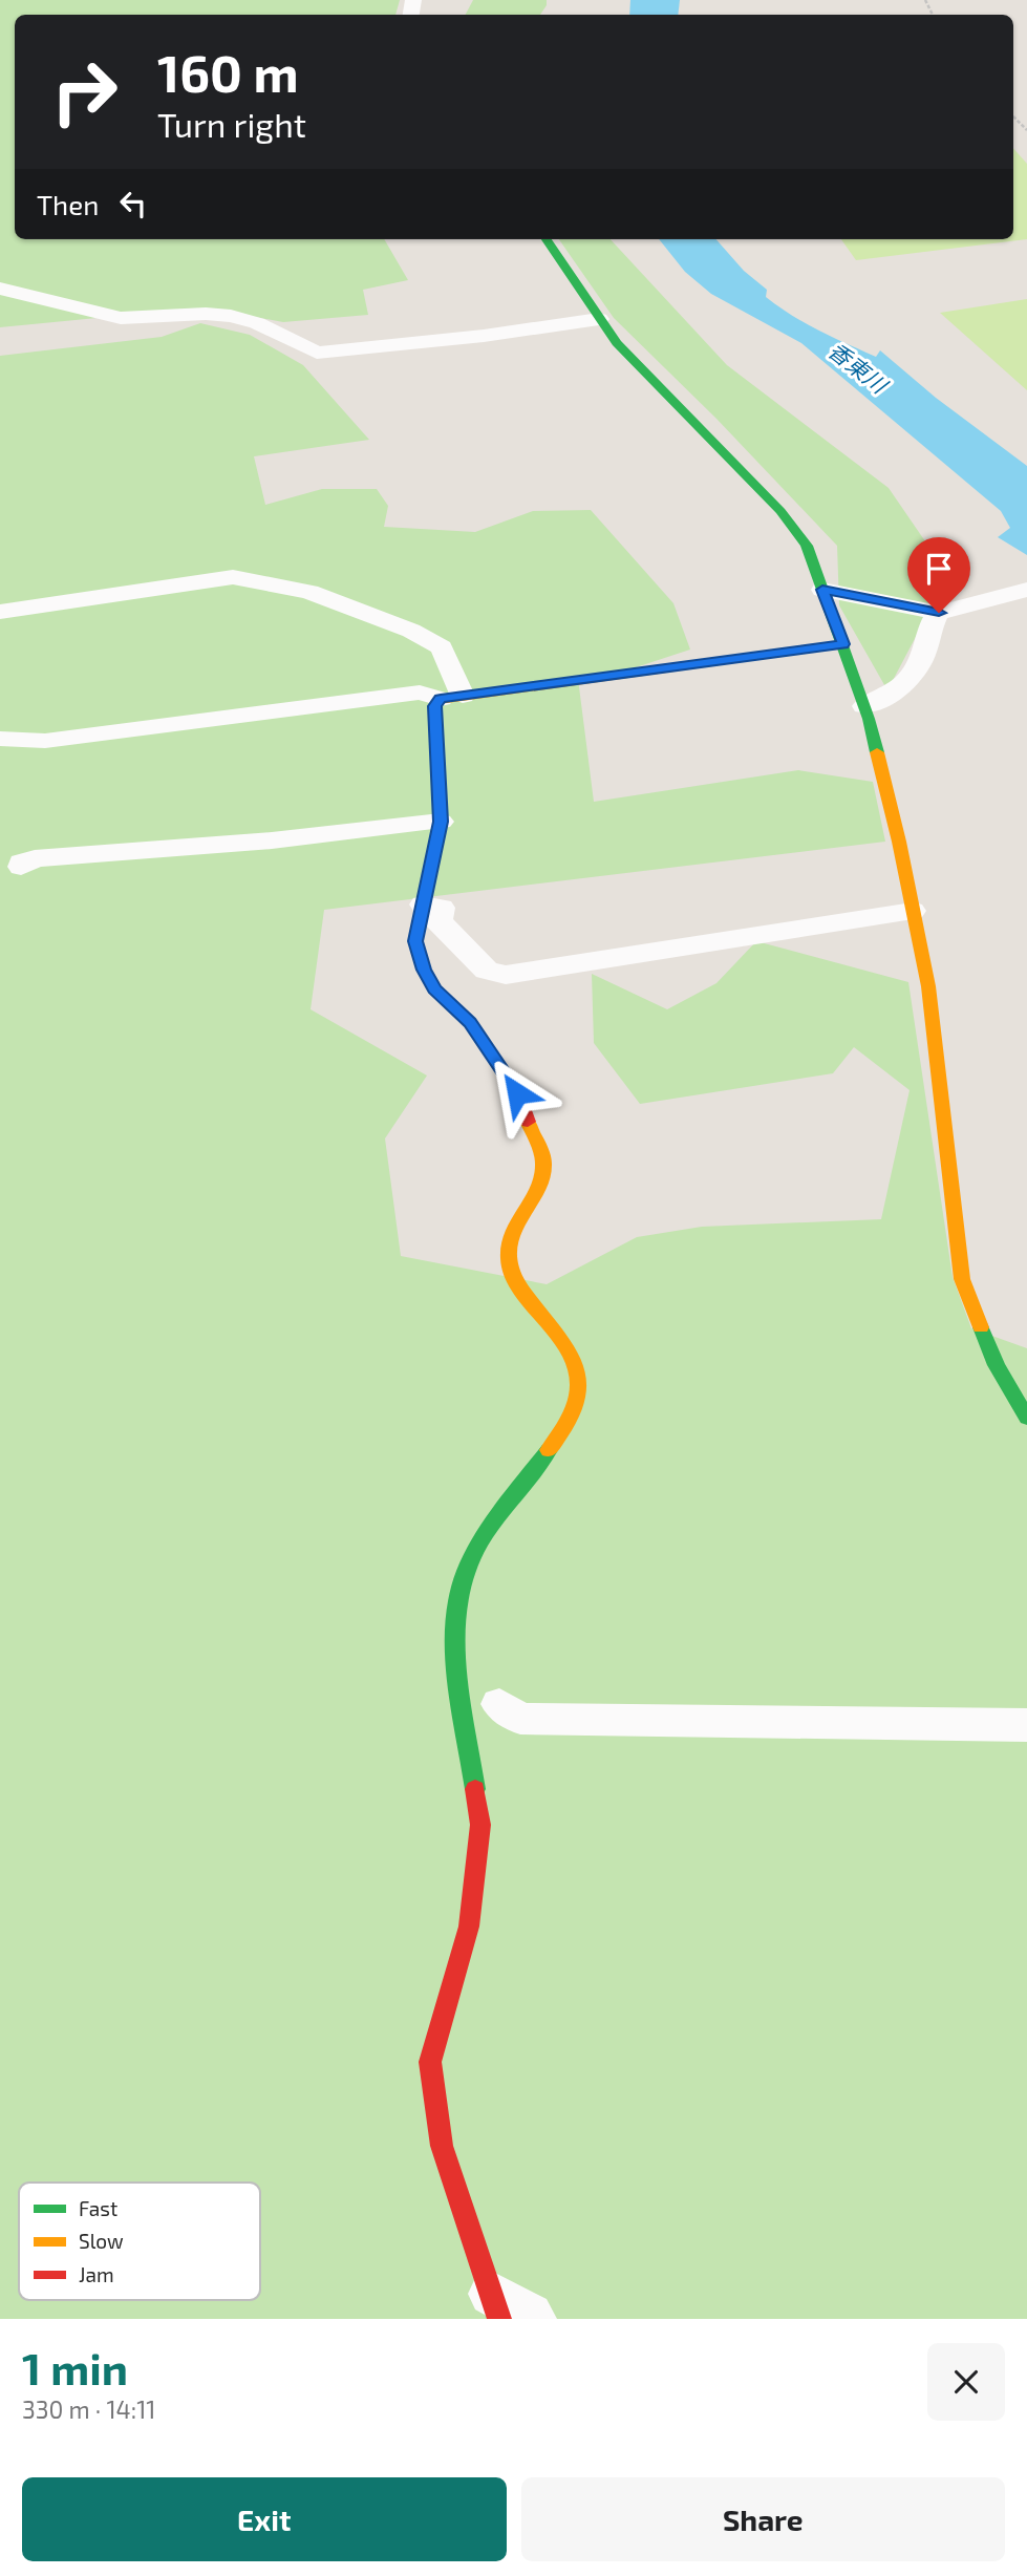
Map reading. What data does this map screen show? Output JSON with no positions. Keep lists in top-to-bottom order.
{
  "water": ["香東川"],
  "legend": ["Fast", "Slow", "Jam"],
  "page": {
    "turn": ["160 m", "Turn right"],
    "then": "Then",
    "heading": ["1 min", "330 m · 14:11"],
    "buttons": ["Exit", "Share"]
  }
}
